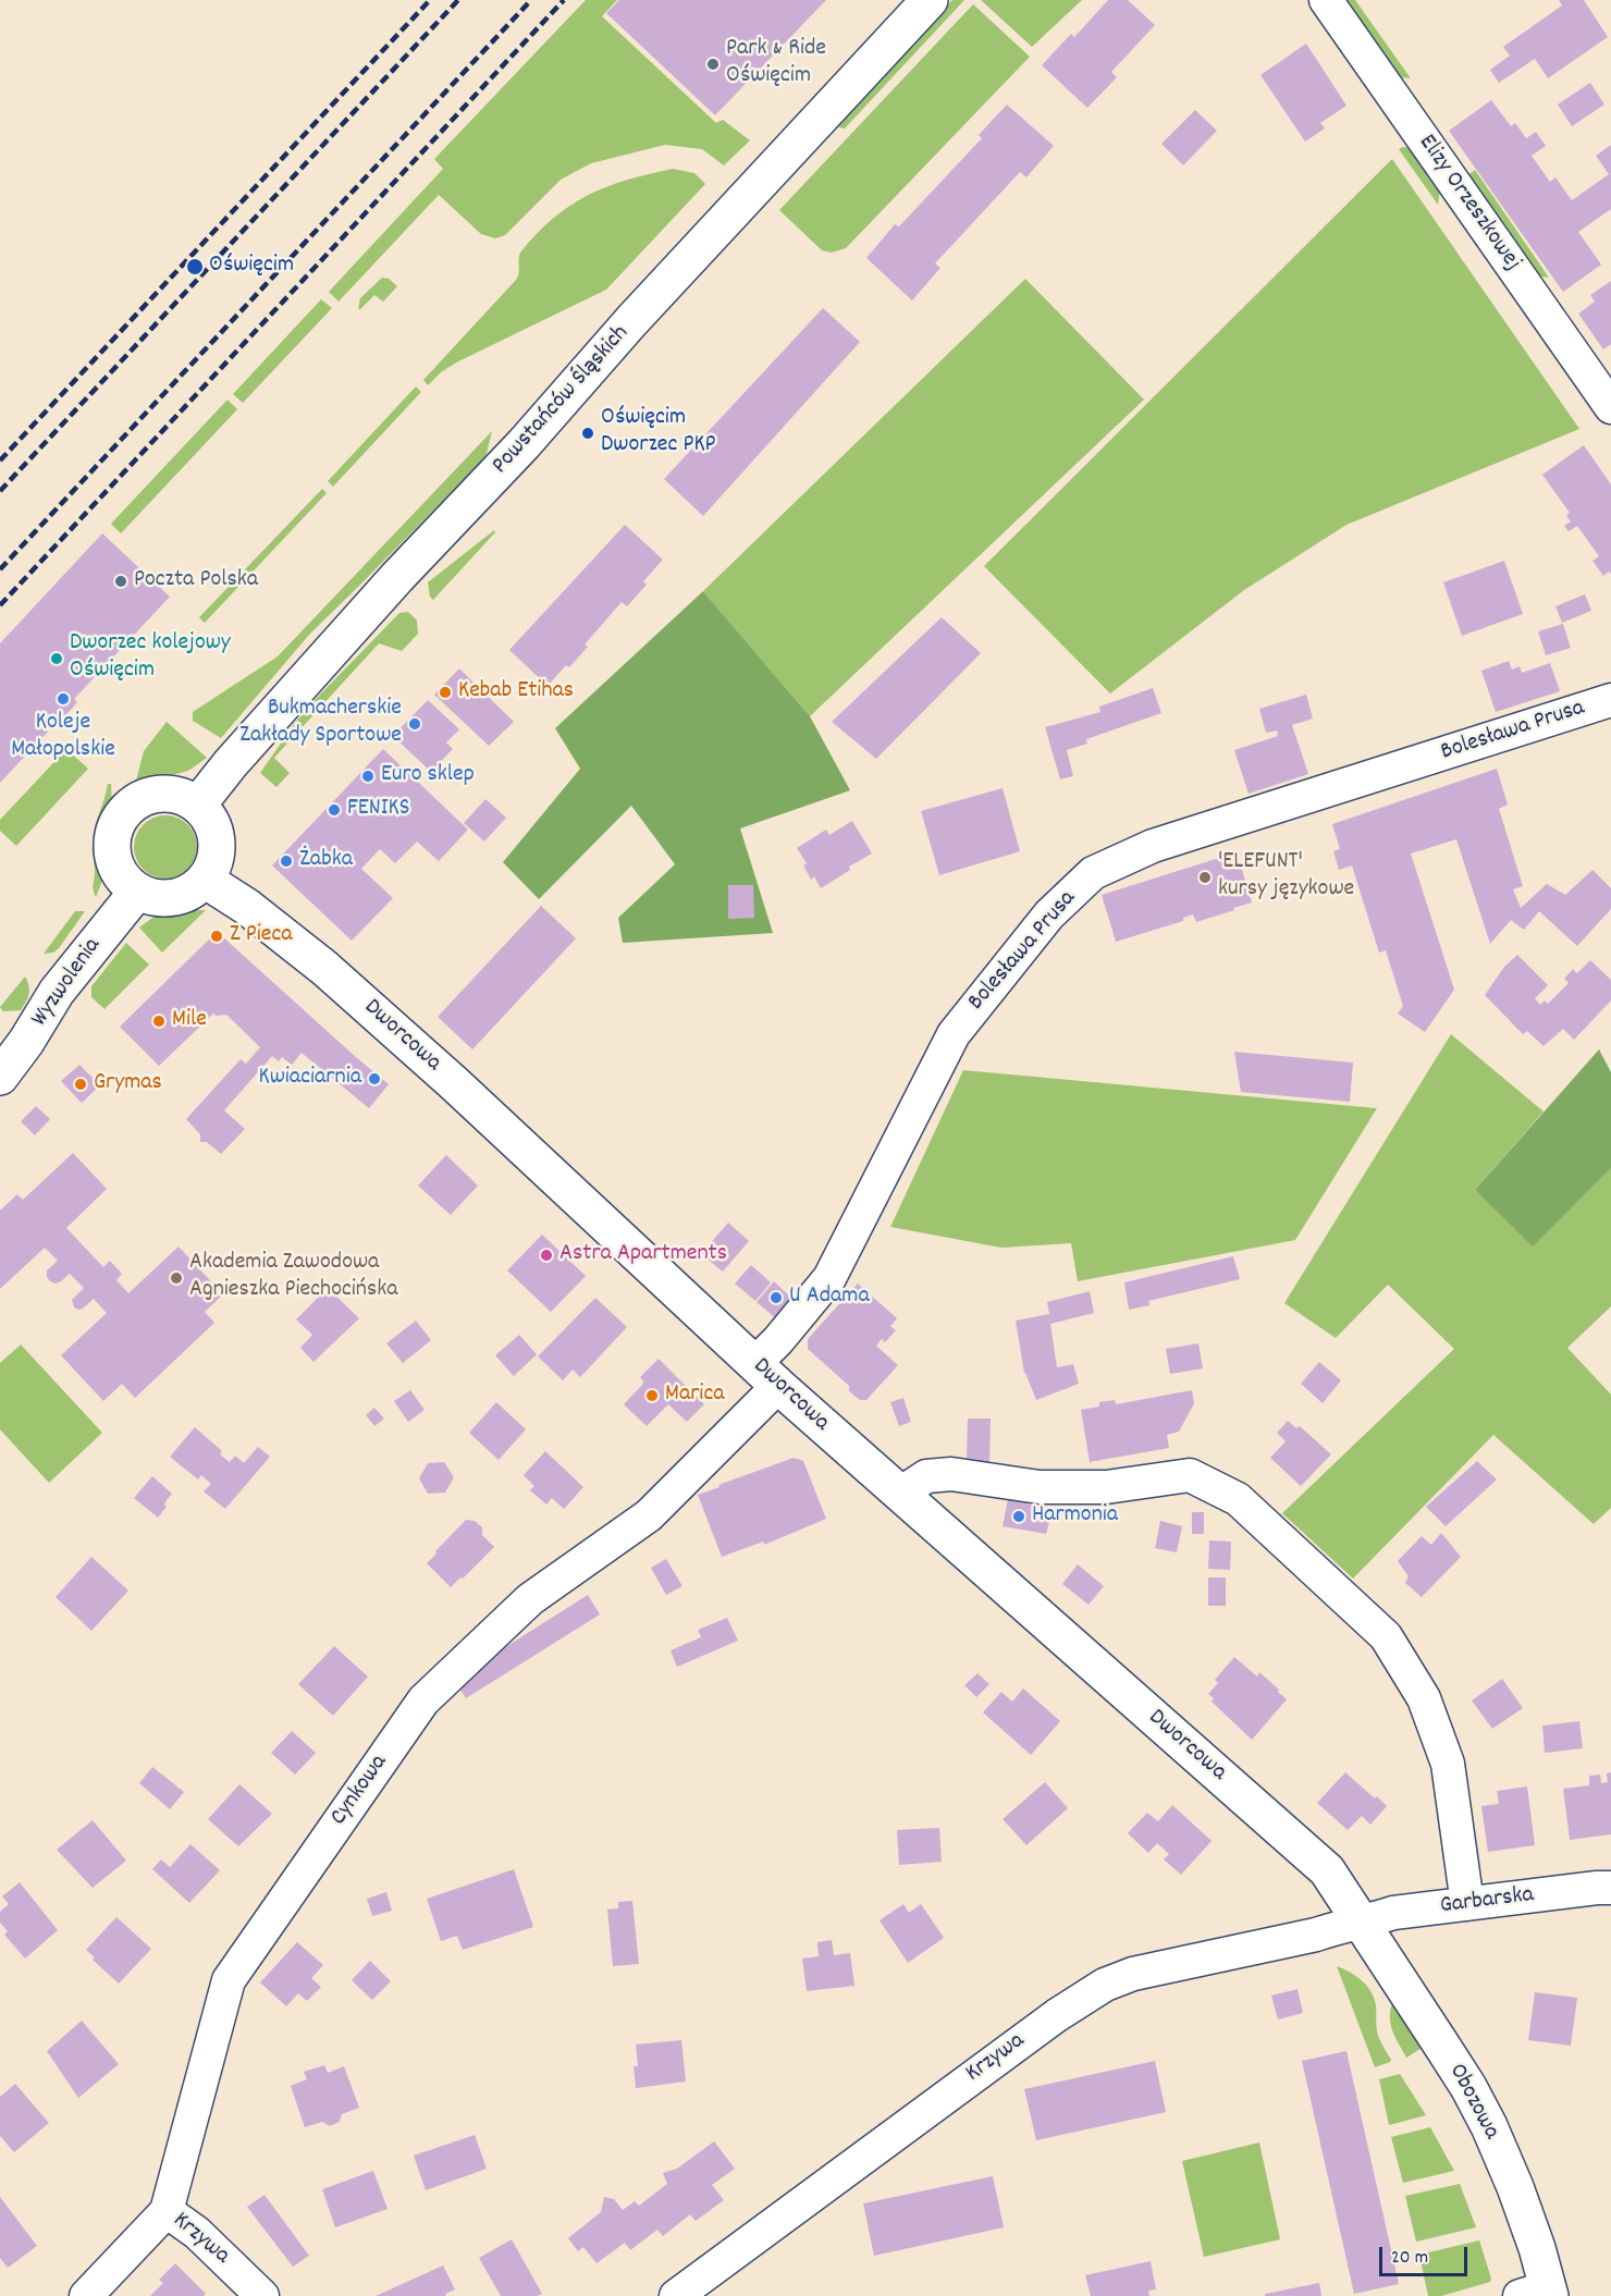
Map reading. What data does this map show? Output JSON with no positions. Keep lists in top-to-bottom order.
{
  "streets": {
    "street": [
      "Elizy Orzeszkowej",
      "Powstańców Śląskich",
      "Bolesława Prusa",
      "Wyzwolenia",
      "Dworcowa",
      "Cynkowa",
      "Garbarska",
      "Krzywa",
      "Obozowa"
    ]
  },
  "crossings": [
    ["Powstańców Śląskich", "Wyzwolenia"],
    ["Powstańców Śląskich", "Dworcowa"],
    ["Bolesława Prusa", "Dworcowa"],
    ["Bolesława Prusa", "Cynkowa"],
    ["Wyzwolenia", "Dworcowa"],
    ["Dworcowa", "Cynkowa"],
    ["Dworcowa", "Garbarska"],
    ["Dworcowa", "Krzywa"],
    ["Dworcowa", "Obozowa"],
    ["Cynkowa", "Krzywa"],
    ["Garbarska", "Krzywa"],
    ["Garbarska", "Obozowa"],
    ["Krzywa", "Obozowa"]
  ],
  "places": [
    "Park & Ride Oświęcim",
    "Oświęcim",
    "Oświęcim Dworzec PKP",
    "Poczta Polska",
    "Dworzec kolejowy Oświęcim",
    "Kebab Etihas",
    "Koleje Małopolskie",
    "Bukmacherskie Zakłady Sportowe",
    "Euro sklep",
    "FENIKS",
    "Żabka",
    "'ELEFUNT' kursy językowe",
    "Z Pieca",
    "Mile",
    "Kwiaciarnia",
    "Grymas",
    "Astra Apartments",
    "Akademia Zawodowa Agnieszka Piechocińska",
    "U Adama",
    "Marica",
    "Harmonia"
  ],
  "scale_bar": "20 m"
}
